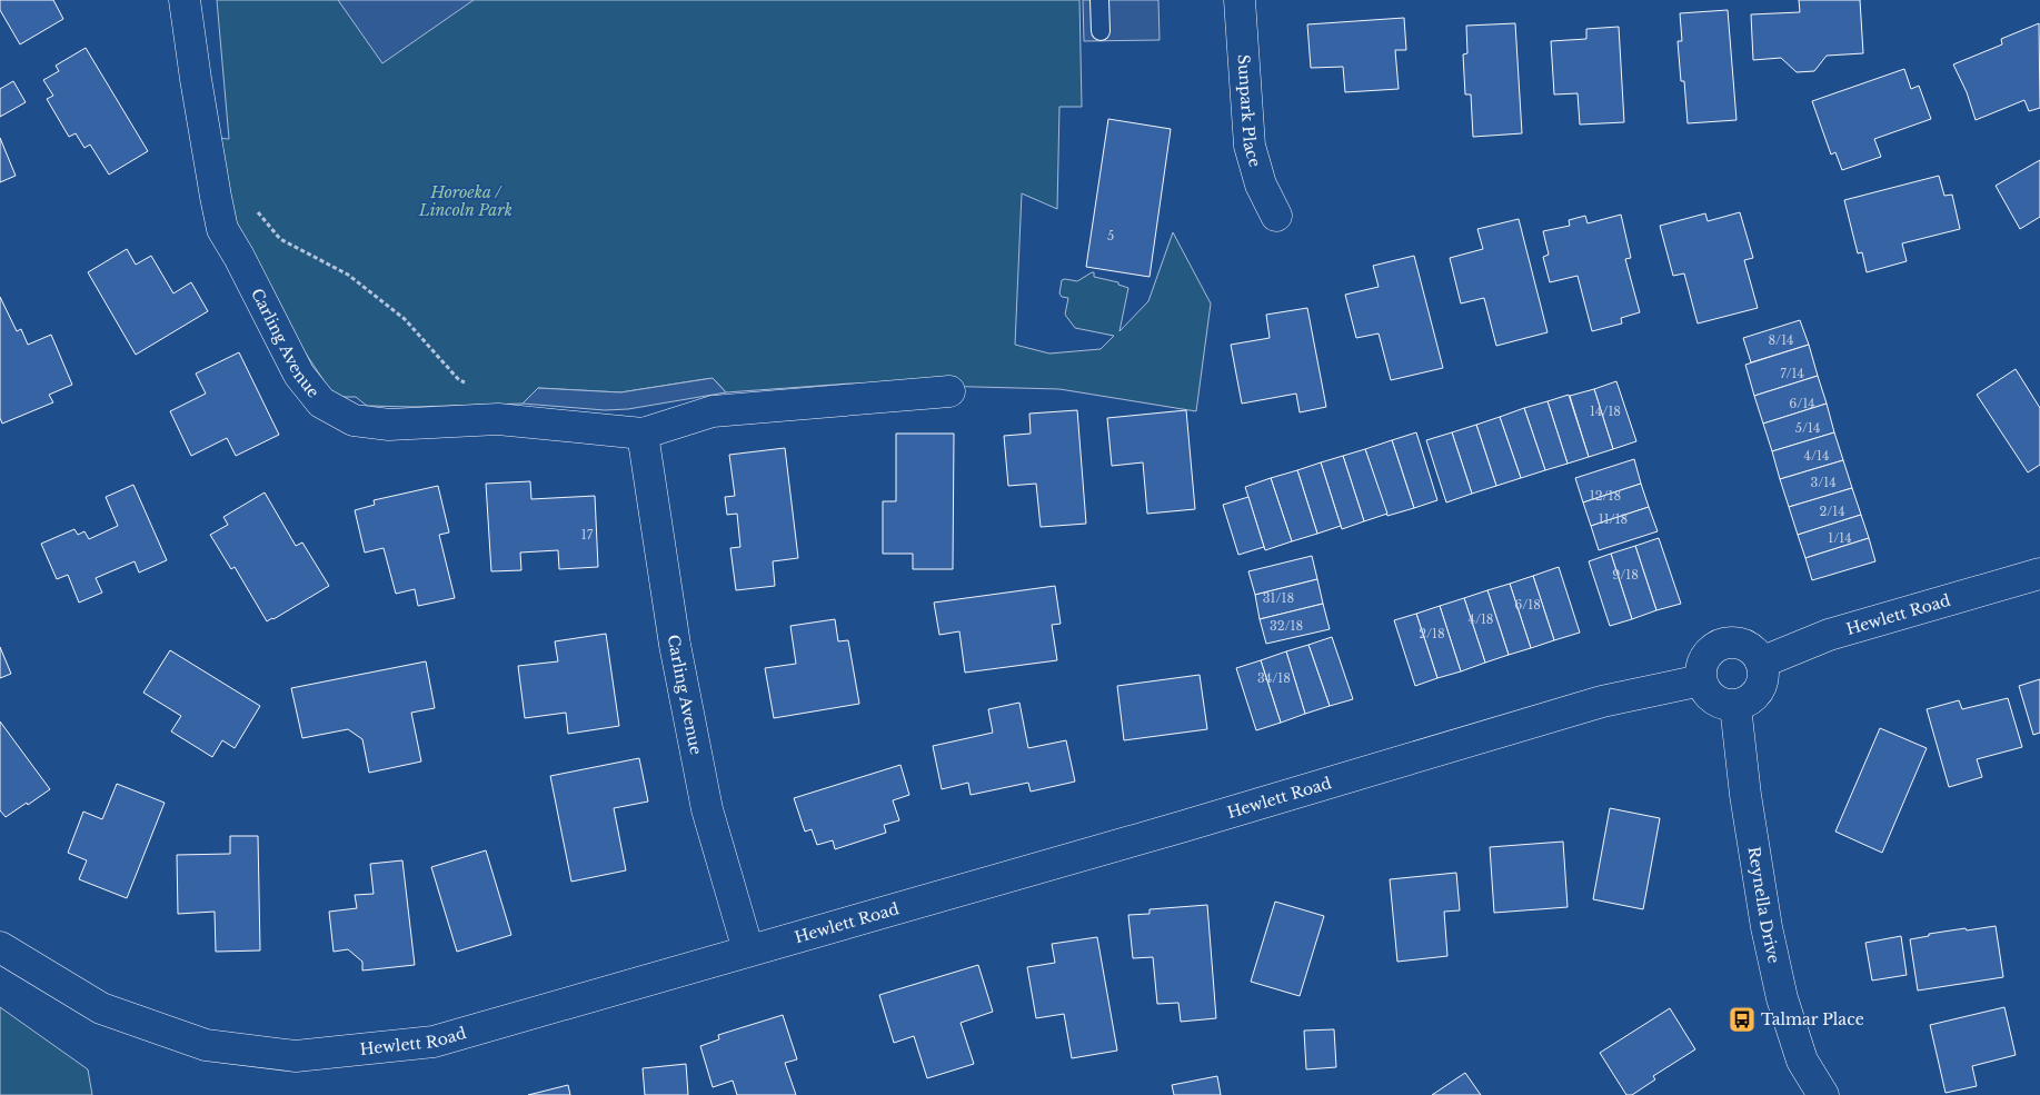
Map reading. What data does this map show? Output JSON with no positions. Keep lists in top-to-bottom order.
{
  "streets": {
    "street": [
      "Sunpark Place",
      "Carling Avenue",
      "Hewlett Road",
      "Reynella Drive"
    ]
  },
  "crossings": [
    ["Carling Avenue", "Hewlett Road"],
    ["Hewlett Road", "Reynella Drive"]
  ],
  "parks": ["Horoeka / Lincoln Park"],
  "places": {
    "bus stop": ["Talmar Place"]
  },
  "house_numbers": [
    "5",
    "8/14",
    "7/14",
    "6/14",
    "14/18",
    "5/14",
    "4/14",
    "3/14",
    "12/18",
    "2/14",
    "11/18",
    "17",
    "1/14",
    "9/18",
    "31/18",
    "6/18",
    "4/18",
    "32/18",
    "2/18",
    "34/18"
  ]
}
